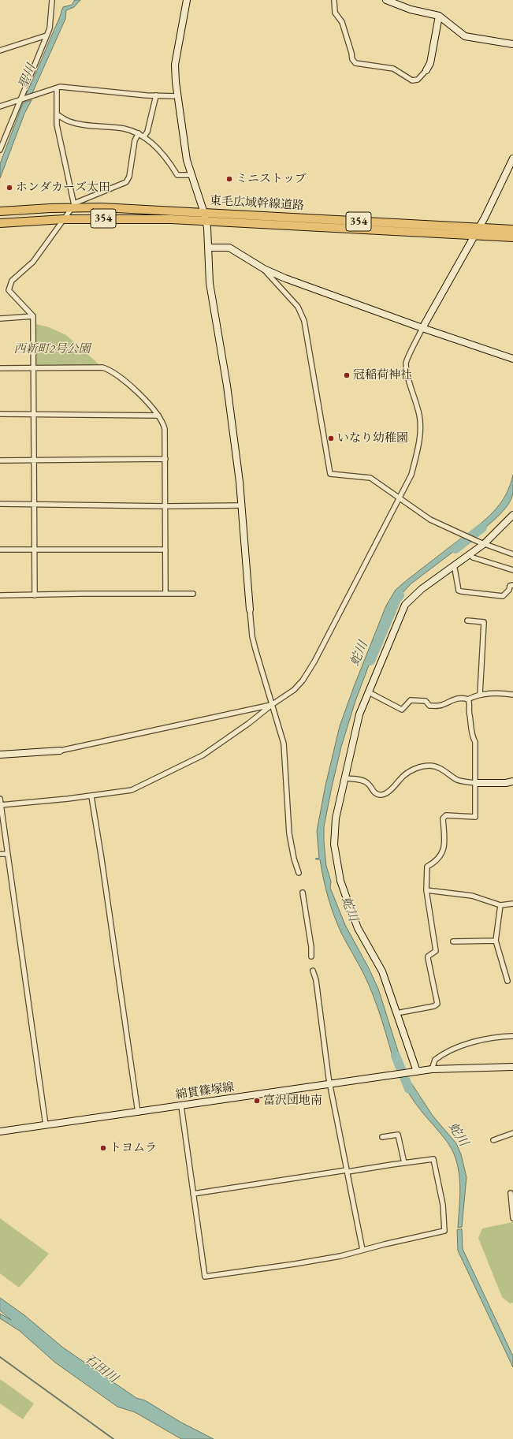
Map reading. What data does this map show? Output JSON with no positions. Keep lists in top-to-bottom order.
{
  "streets": {
    "highway": ["東毛広域幹線道路", "354"],
    "street": ["綿貫篠塚線"]
  },
  "water": ["聖川", "蛇川", "石田川"],
  "parks": ["西新町2号公園"],
  "places": [
    "ミニストップ",
    "ホンダカーズ太田",
    "冠稲荷神社",
    "いなり幼稚園",
    "富沢団地南",
    "トヨムラ"
  ]
}
